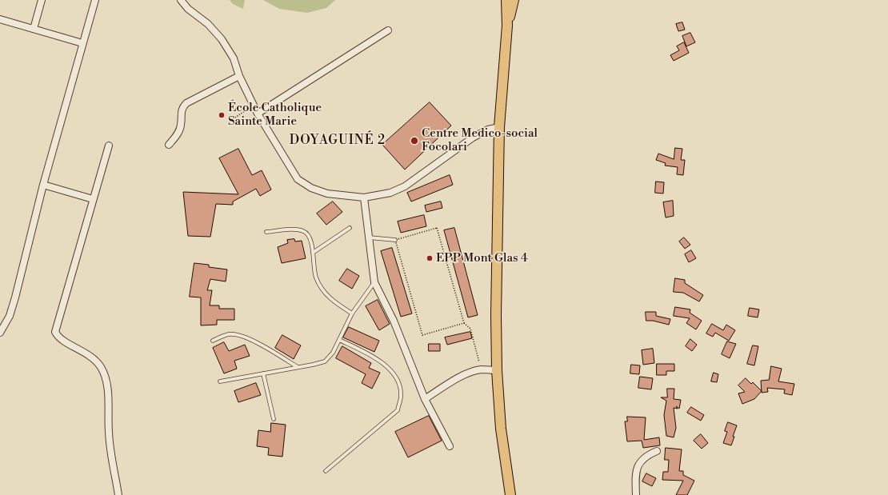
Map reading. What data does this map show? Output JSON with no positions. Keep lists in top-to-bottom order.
{
  "districts": ["DOYAGUINÉ 2"],
  "places": ["École Catholique Sainte Marie", "Centre Medico-social Focolari", "EPP Mont Glas 4"]
}
